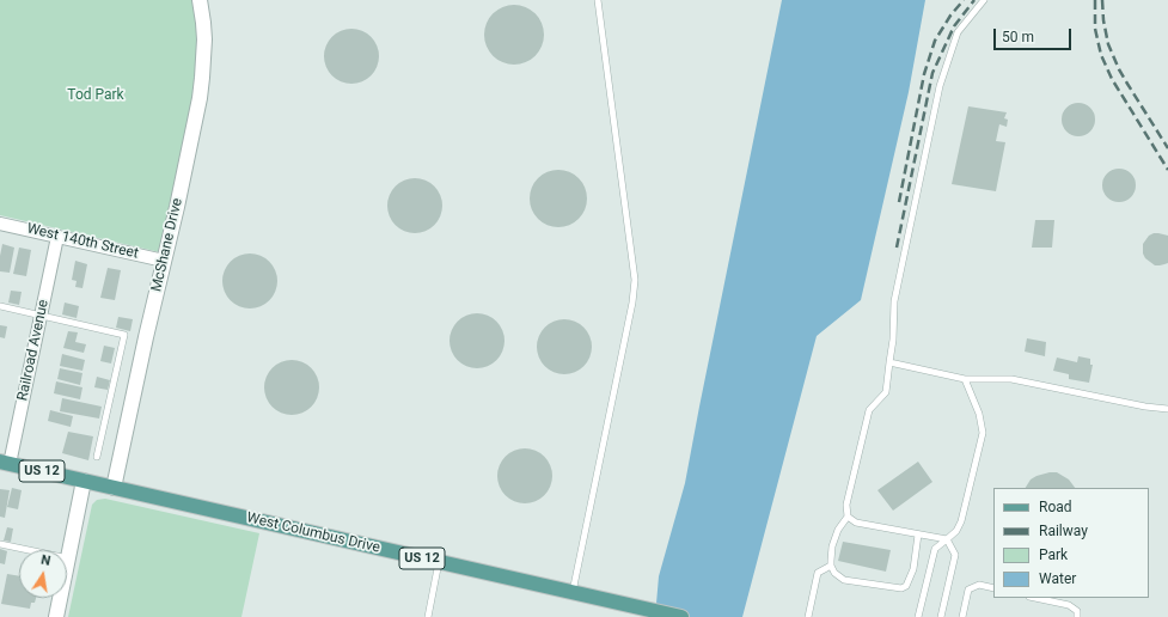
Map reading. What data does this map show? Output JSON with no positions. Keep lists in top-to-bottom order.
{
  "streets": {
    "main road": ["US 12", "West Columbus Drive"],
    "street": ["West 140th Street", "McShane Drive", "Railroad Avenue"]
  },
  "crossings": [
    ["West 140th Street", "McShane Drive"],
    ["West 140th Street", "Railroad Avenue"],
    ["McShane Drive", "West Columbus Drive"],
    ["Railroad Avenue", "West Columbus Drive"]
  ],
  "parks": ["Tod Park"],
  "legend": [
    "Road",
    "Railway",
    "Park",
    "Water"
  ],
  "scale_bar": "50 m",
  "north": "top"
}
